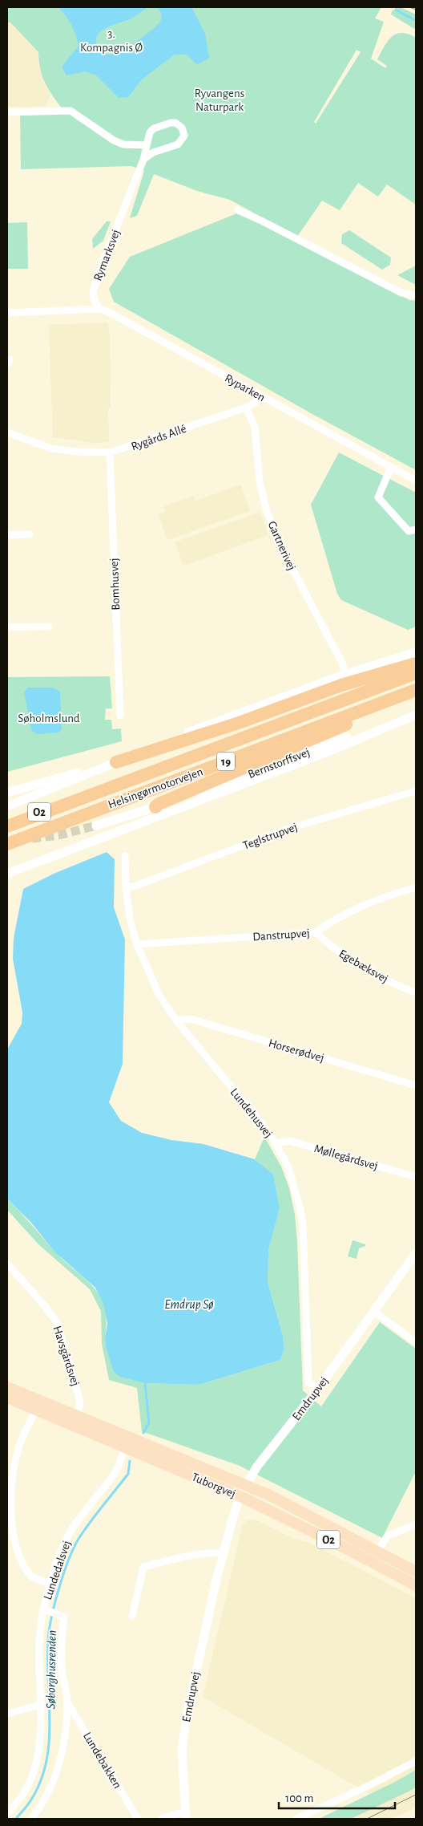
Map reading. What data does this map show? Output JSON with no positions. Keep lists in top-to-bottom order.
{
  "streets": {
    "highway": ["19", "Helsingørmotorvejen", "O2"],
    "main road": ["Tuborgvej"],
    "street": [
      "Rymarksvej",
      "Ryparken",
      "Rygårds Allé",
      "Gartnerivej",
      "Bomhusvej",
      "Bernstorffsvej",
      "Teglstrupvej",
      "Danstrupvej",
      "Egebæksvej",
      "Horserødvej",
      "Lundehusvej",
      "Møllegårdsvej",
      "Havsgårdsvej",
      "Emdrupvej",
      "Lundedalsvej",
      "Lundebakken"
    ]
  },
  "crossings": [
    ["Rymarksvej", "Ryparken"],
    ["Ryparken", "Rygårds Allé"],
    ["Rygårds Allé", "Gartnerivej"],
    ["Rygårds Allé", "Bomhusvej"],
    ["Helsingørmotorvejen", "O2"],
    ["Teglstrupvej", "Lundehusvej"],
    ["Danstrupvej", "Egebæksvej"],
    ["Danstrupvej", "Lundehusvej"],
    ["Horserødvej", "Lundehusvej"],
    ["Lundehusvej", "Møllegårdsvej"],
    ["Lundehusvej", "Emdrupvej"],
    ["Havsgårdsvej", "Tuborgvej"],
    ["Emdrupvej", "Tuborgvej"],
    ["Tuborgvej", "Lundedalsvej"],
    ["Lundedalsvej", "Lundebakken"]
  ],
  "water": ["Emdrup Sø", "Søborghusrenden"],
  "parks": ["3. Kompagnis Ø", "Ryvangens Naturpark", "Søholmslund"],
  "scale_bar": "100 m"
}
